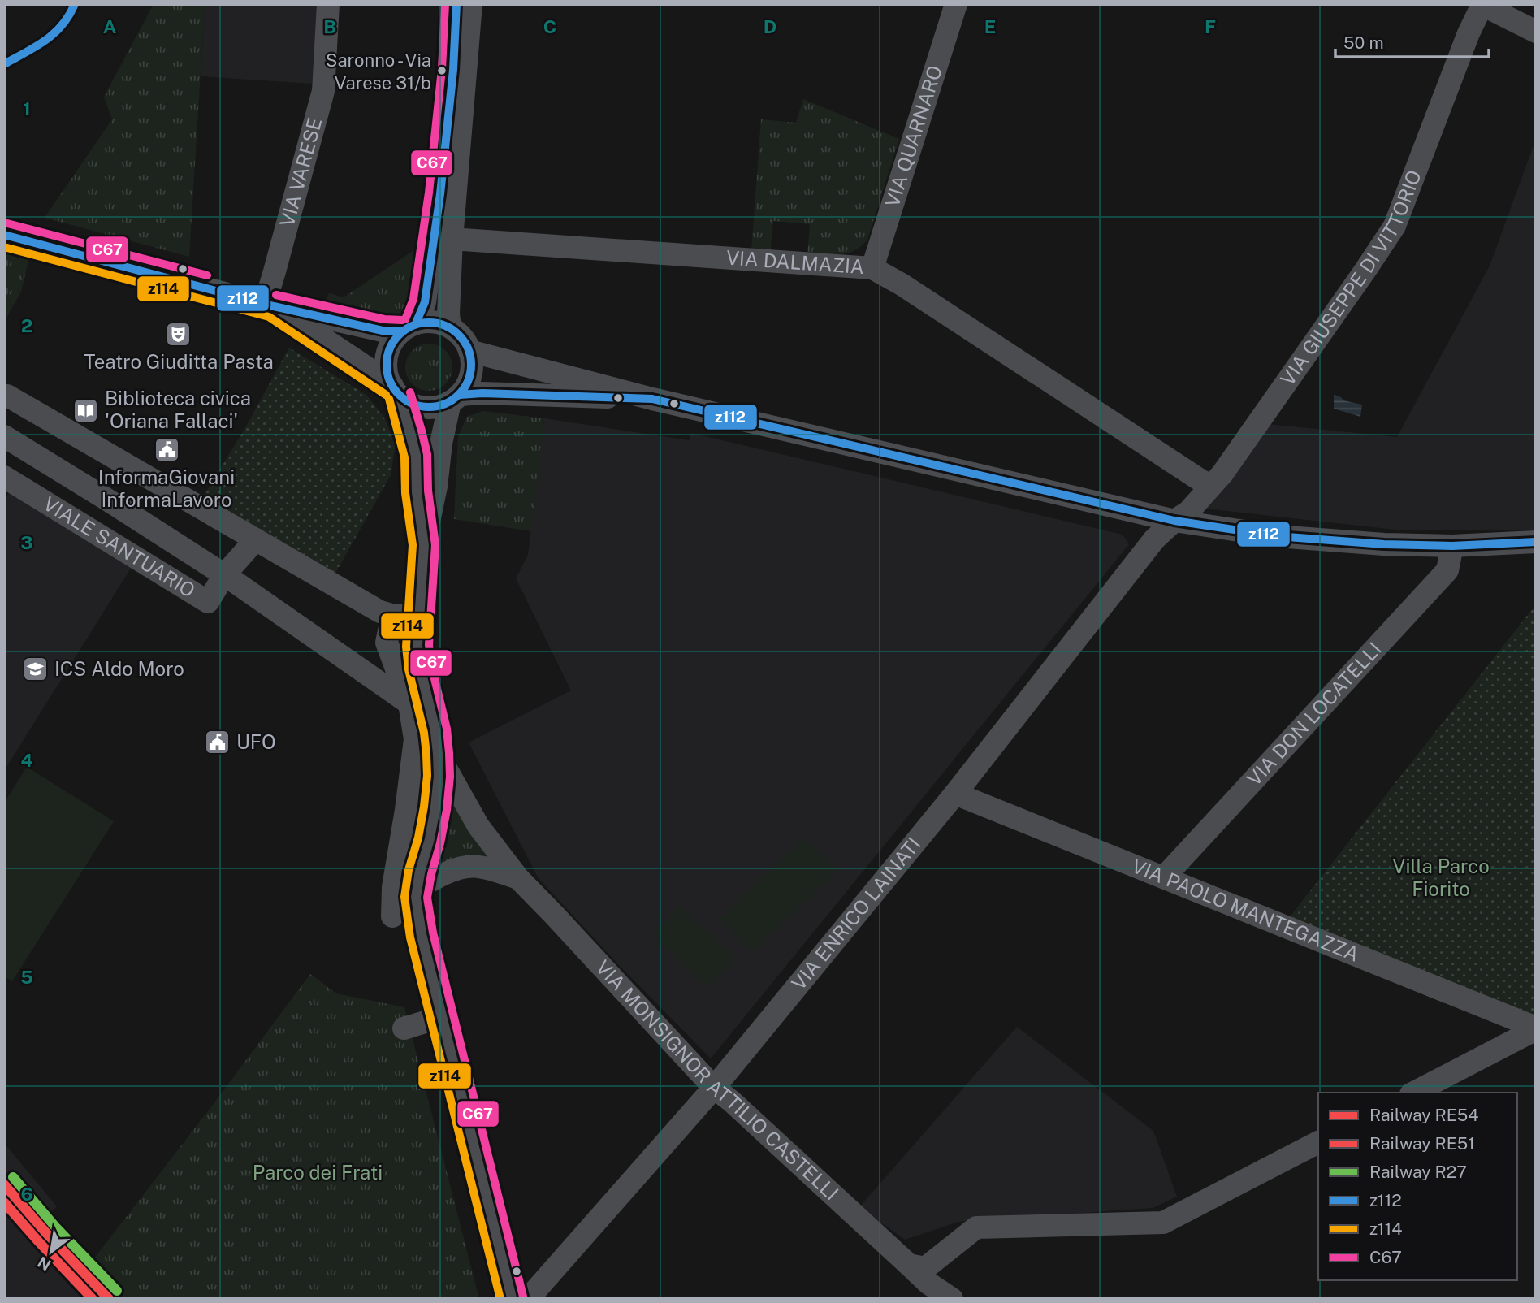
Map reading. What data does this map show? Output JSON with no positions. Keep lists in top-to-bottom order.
{
  "streets": {
    "street": [
      "VIA QUARNARO",
      "VIA VARESE",
      "VIA DALMAZIA",
      "VIA GIUSEPPE DI VITTORIO",
      "VIALE SANTUARIO",
      "VIA DON LOCATELLI",
      "VIA PAOLO MANTEGAZZA",
      "VIA ENRICO LAINATI",
      "VIA MONSIGNOR ATTILIO CASTELLI"
    ]
  },
  "crossings": [
    ["VIA QUARNARO", "VIA DALMAZIA"],
    ["VIA DALMAZIA", "VIA GIUSEPPE DI VITTORIO"],
    ["VIA GIUSEPPE DI VITTORIO", "VIA ENRICO LAINATI"],
    ["VIA DON LOCATELLI", "VIA PAOLO MANTEGAZZA"],
    ["VIA PAOLO MANTEGAZZA", "VIA ENRICO LAINATI"],
    ["VIA ENRICO LAINATI", "VIA MONSIGNOR ATTILIO CASTELLI"]
  ],
  "parks": ["Villa Parco Fiorito", "Parco dei Frati"],
  "places": {
    "other": ["Saronno - Via Varese 31/b"],
    "theatre": ["Teatro Giuditta Pasta"],
    "library": ["Biblioteca civica 'Oriana Fallaci'"],
    "public building": ["InformaGiovani InformaLavoro", "UFO"],
    "school or university": ["ICS Aldo Moro"]
  },
  "lines": [
    "transit line z112",
    "transit line C67",
    "transit line z114",
    "rail line R27",
    "rail line RE54",
    "rail line RE51"
  ],
  "legend": [
    "Railway RE54",
    "Railway RE51",
    "Railway R27",
    "z112",
    "z114",
    "C67"
  ],
  "scale_bar": "50 m",
  "north": "bottom left",
  "grid": {
    "columns": [
      "A",
      "B",
      "C",
      "D",
      "E",
      "F"
    ],
    "rows": [
      "1",
      "2",
      "3",
      "4",
      "5",
      "6"
    ]
  }
}
